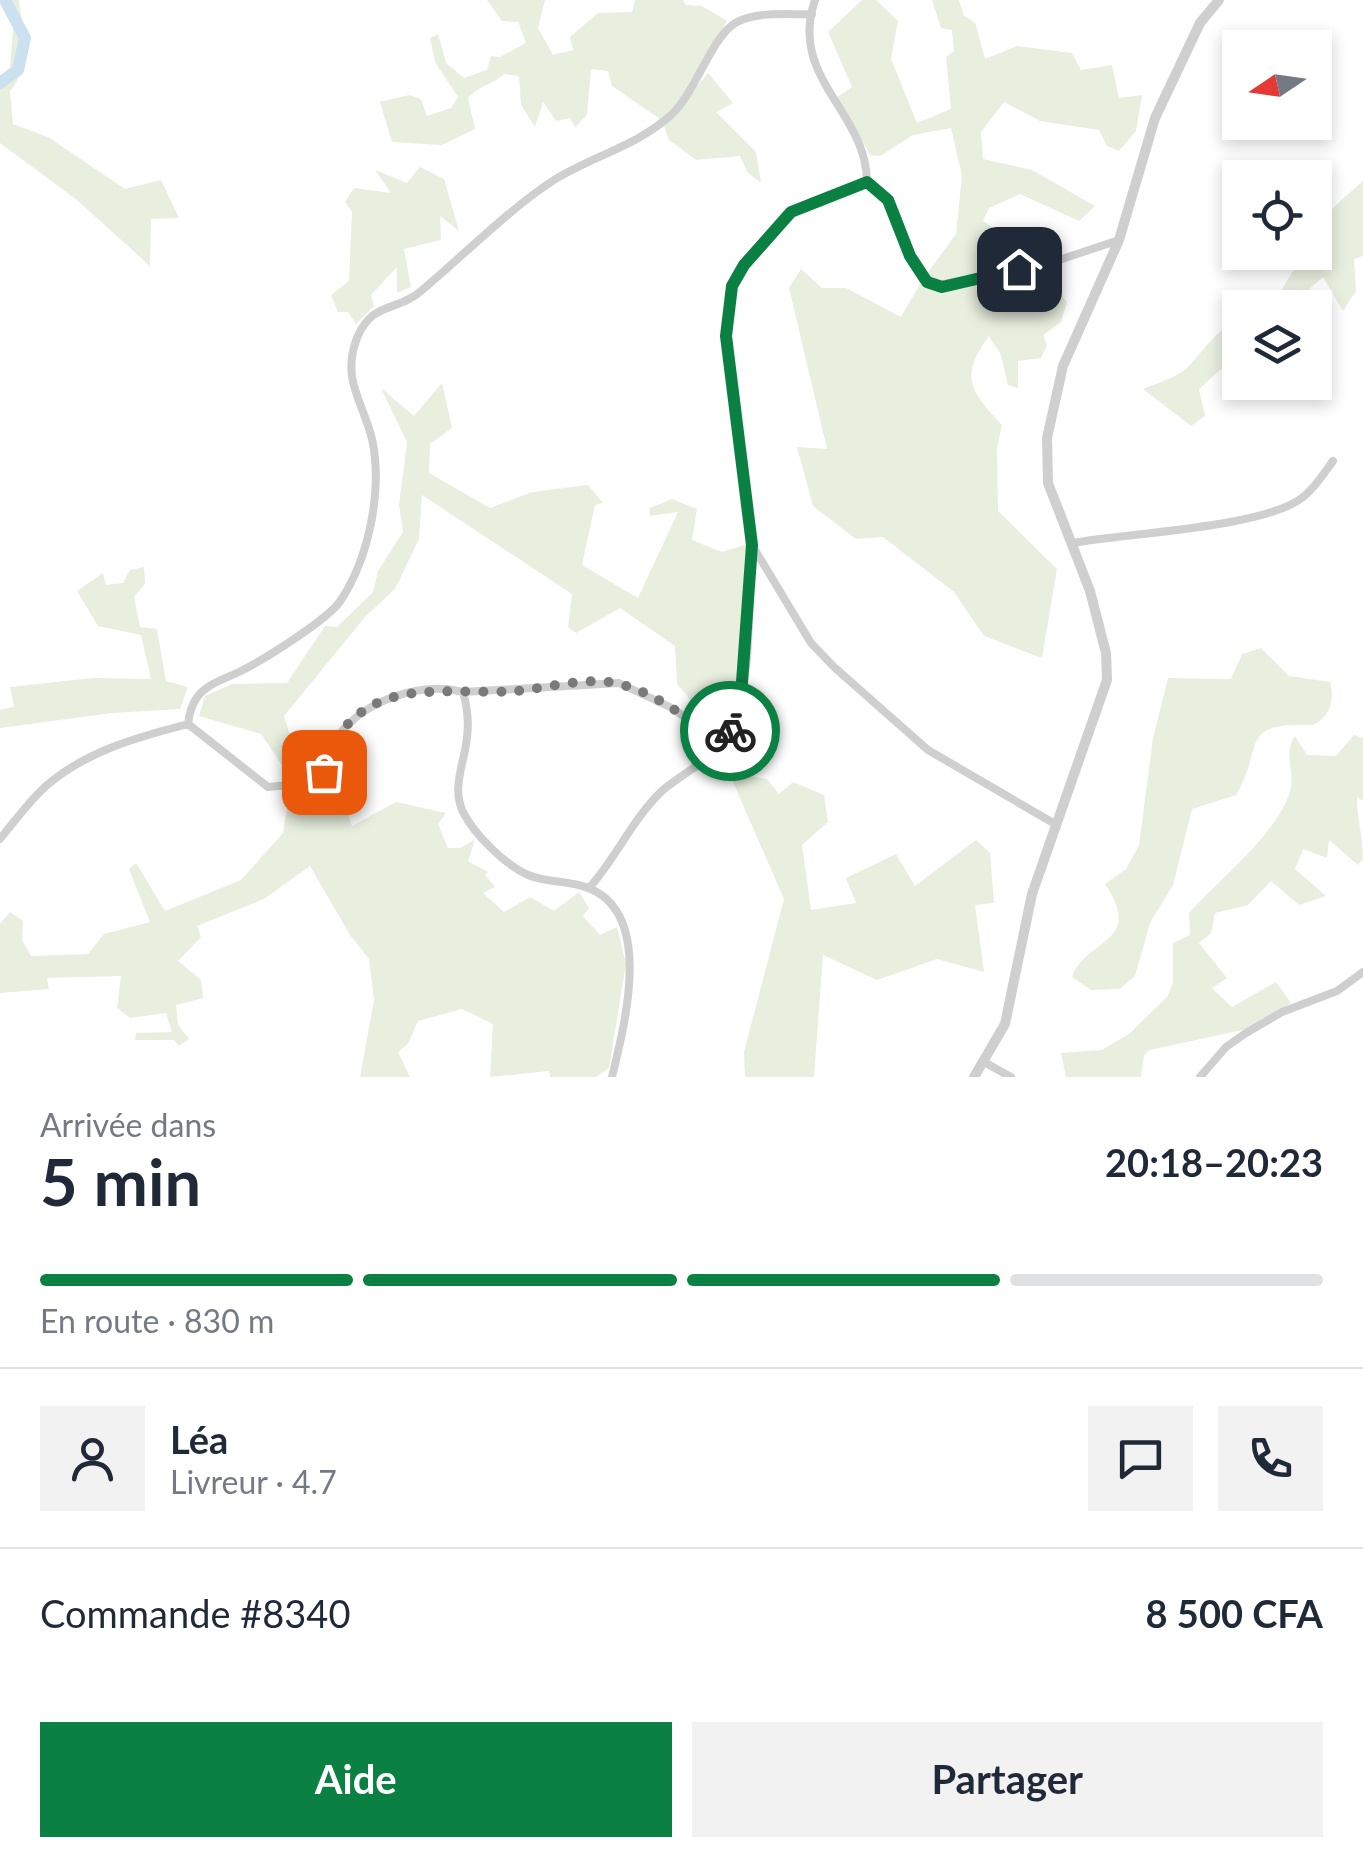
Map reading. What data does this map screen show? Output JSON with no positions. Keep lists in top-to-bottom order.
{
  "north": "left",
  "page": {
    "heading": ["5 min", "Arrivée dans", "20:18–20:23"],
    "panel": [
      "Léa",
      "Livreur · 4.7",
      "Commande #8340",
      "8 500 CFA"
    ],
    "bar": "En route · 830 m",
    "buttons": ["Aide", "Partager"]
  }
}
